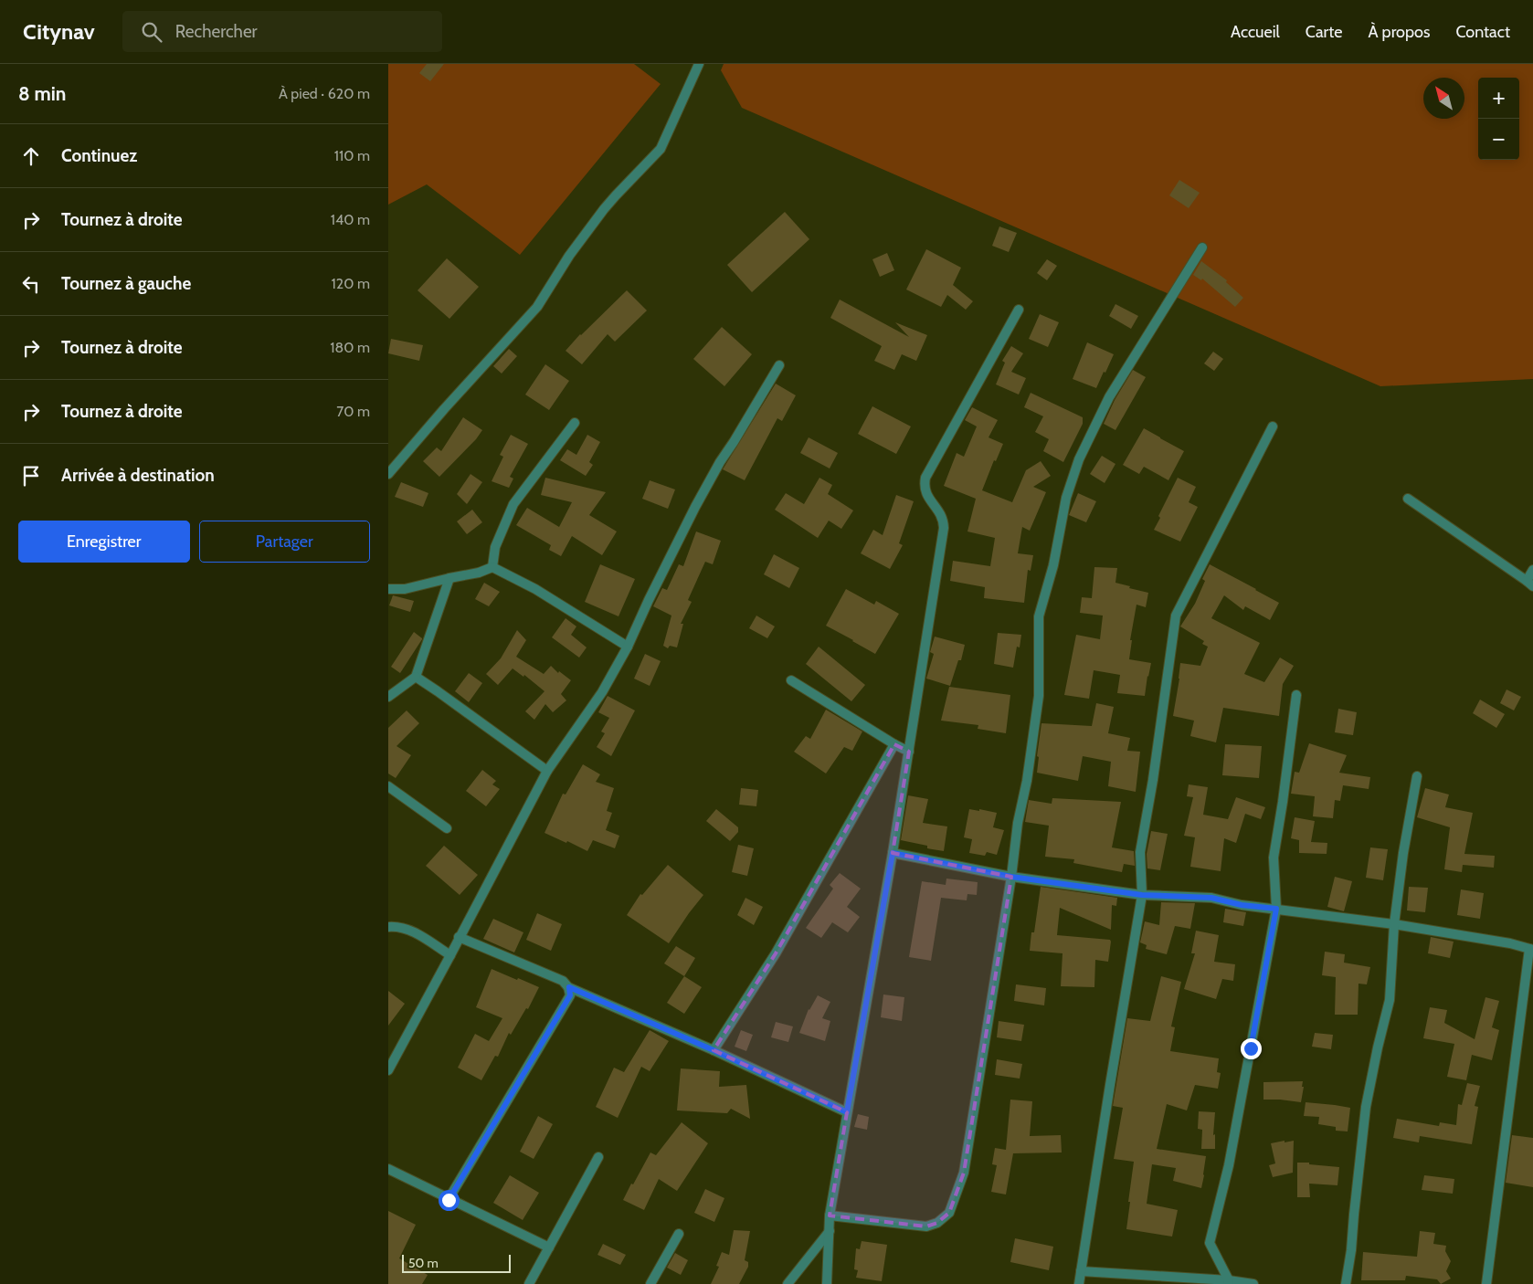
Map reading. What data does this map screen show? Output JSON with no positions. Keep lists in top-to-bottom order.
{
  "scale_bar": "50 m",
  "north": "top left",
  "page": {
    "header": "Citynav",
    "search": "Rechercher",
    "nav": [
      "Accueil",
      "Carte",
      "À propos",
      "Contact"
    ],
    "heading": ["8 min", "À pied · 620 m"],
    "map_buttons": ["+", "−"],
    "list": [
      ["Continuez", "110 m"],
      ["Tournez à droite", "140 m"],
      ["Tournez à gauche", "120 m"],
      ["Tournez à droite", "180 m"],
      ["Tournez à droite", "70 m"],
      "Arrivée à destination"
    ],
    "buttons": ["Enregistrer", "Partager"],
    "scale": "50 m"
  }
}
